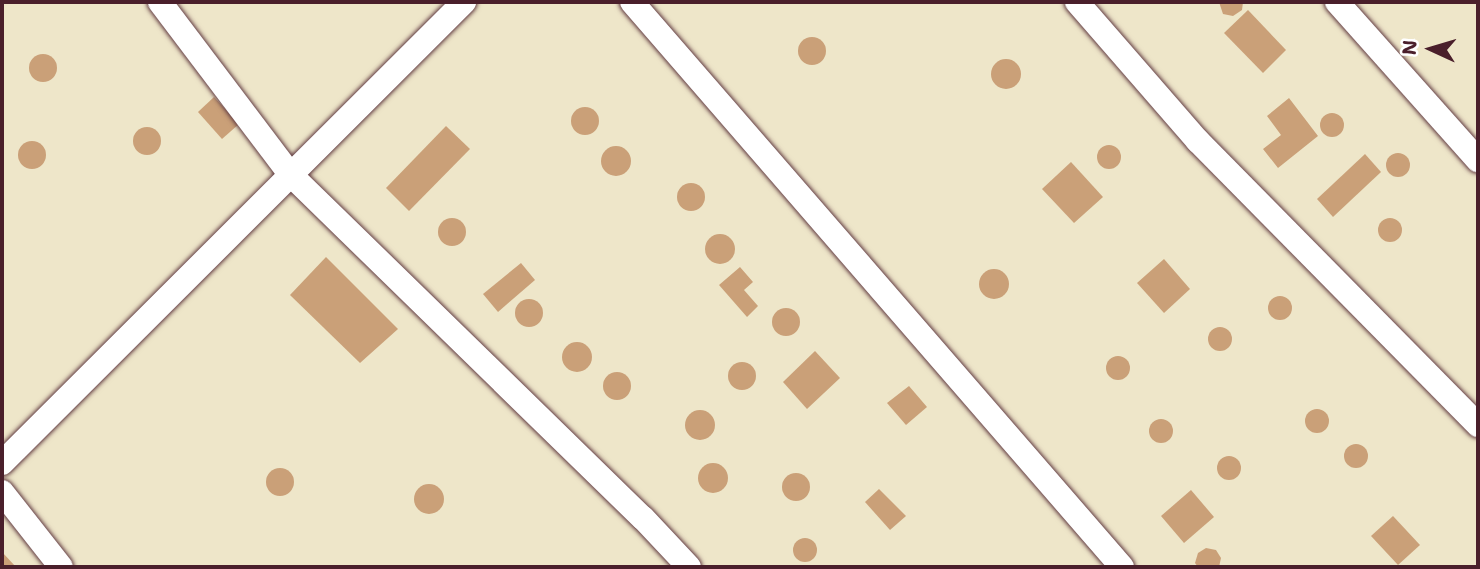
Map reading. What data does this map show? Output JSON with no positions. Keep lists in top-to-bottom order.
{
  "north": "left"
}
